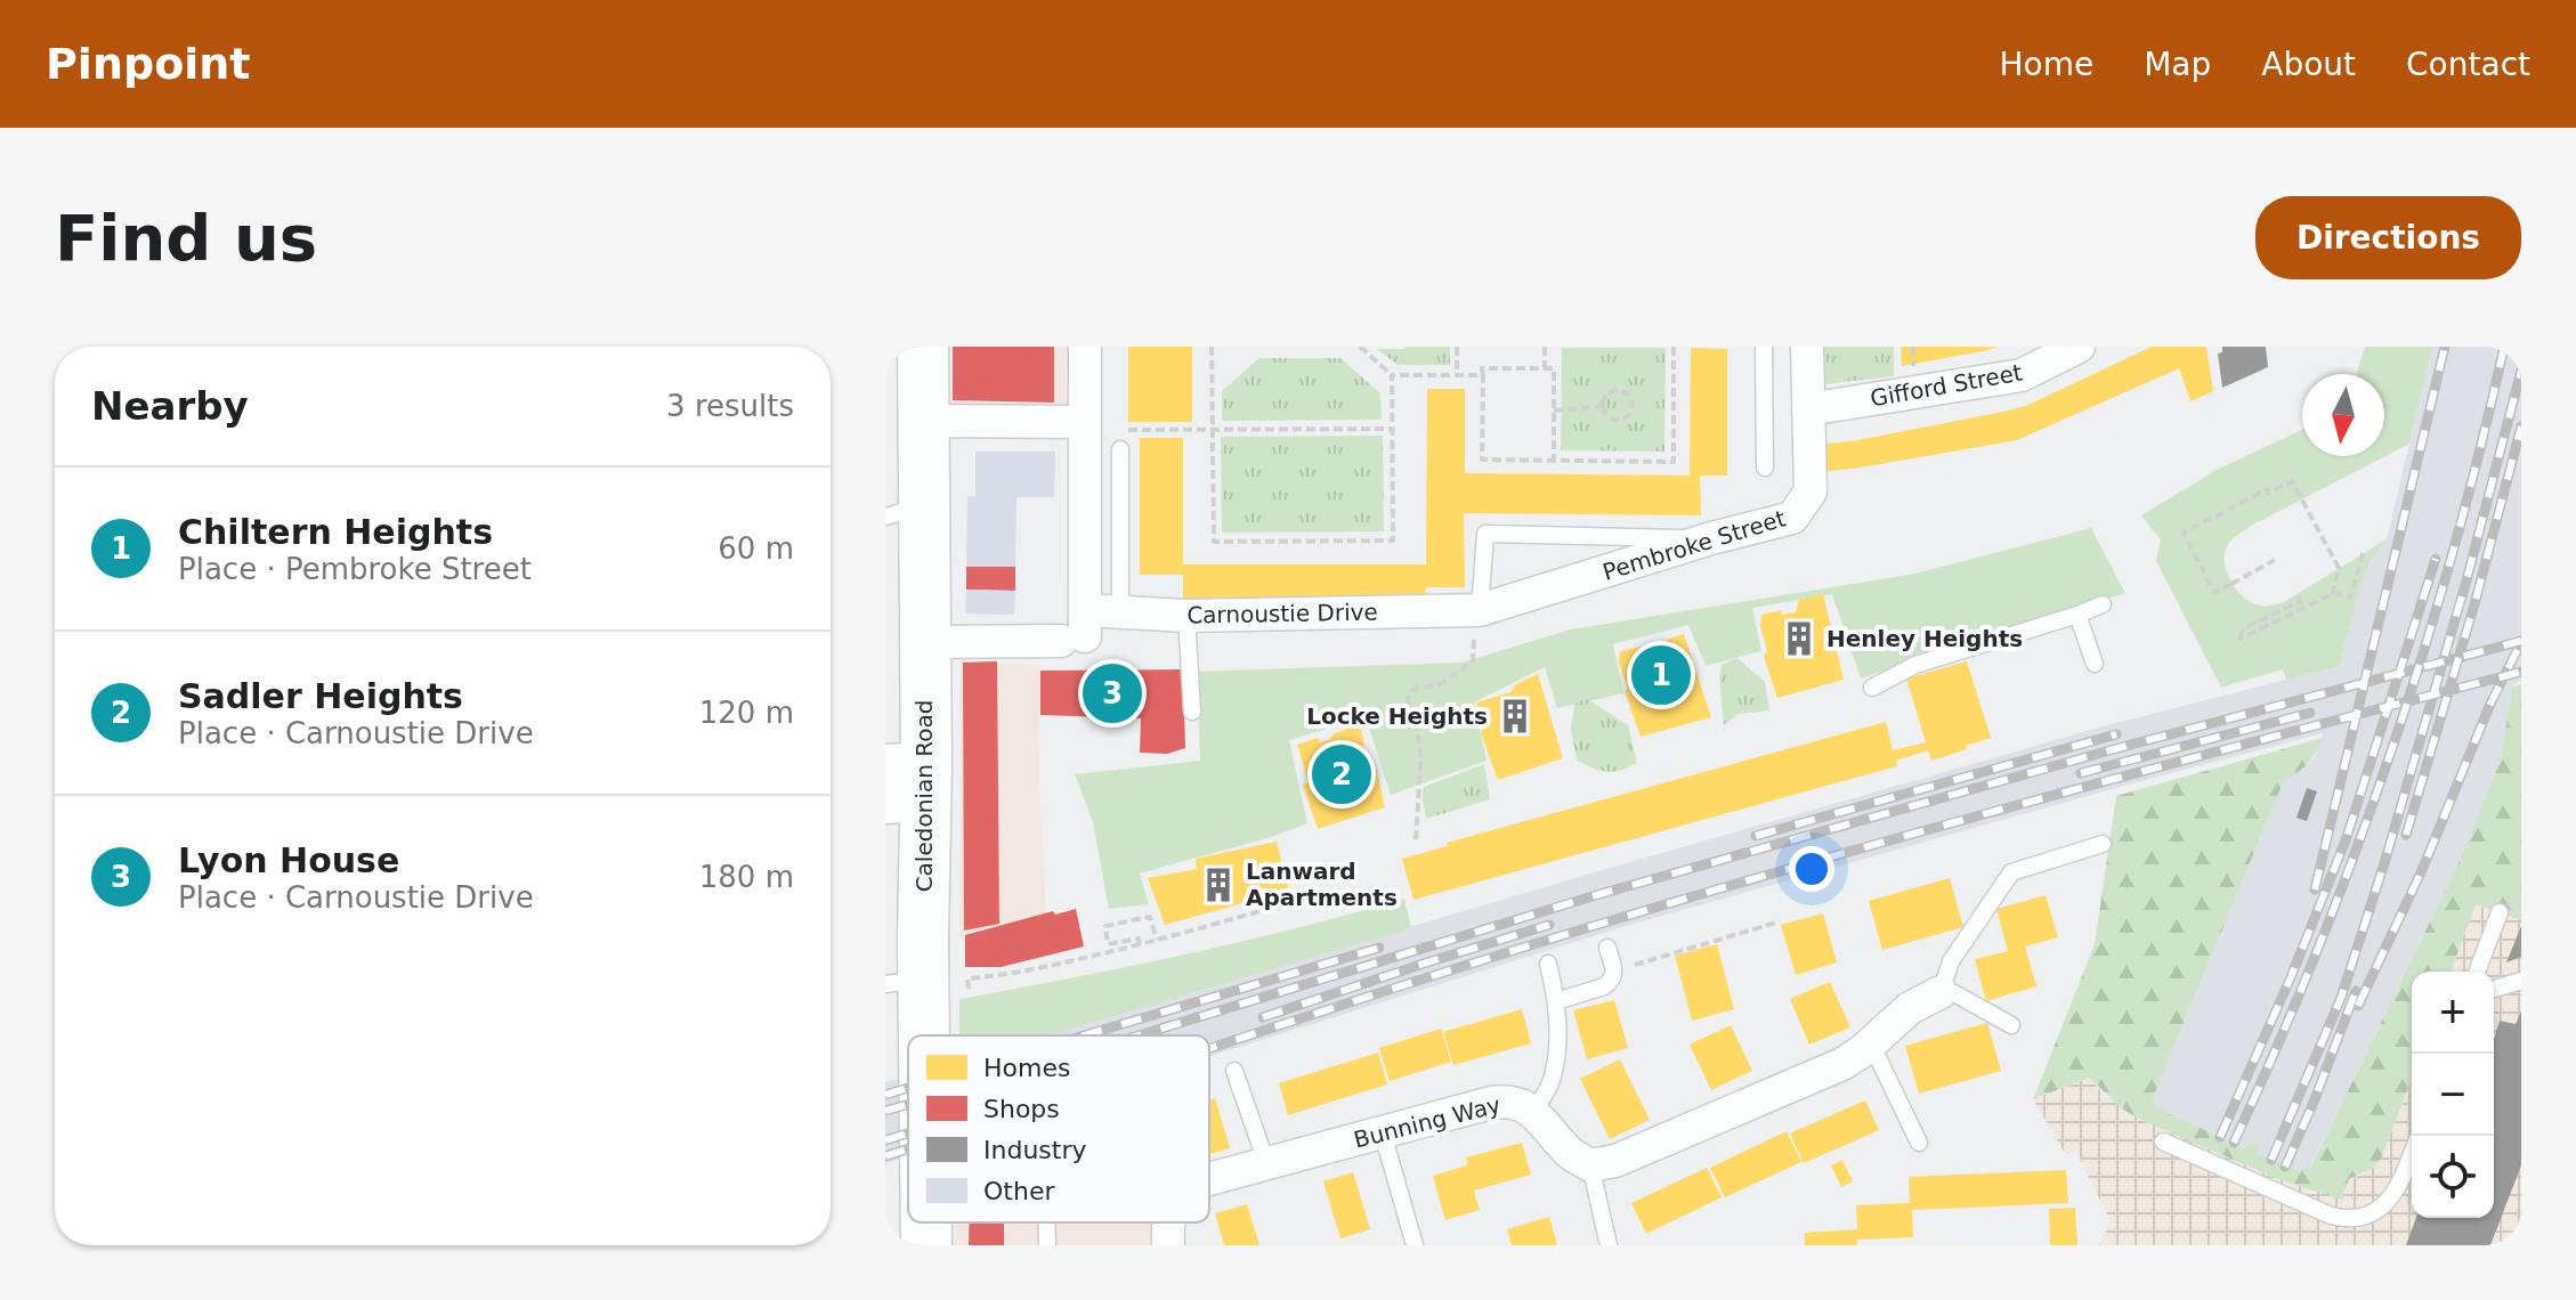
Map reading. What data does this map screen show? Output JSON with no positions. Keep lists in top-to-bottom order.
{
  "streets": {
    "main road": ["Caledonian Road"],
    "street": [
      "Gifford Street",
      "Pembroke Street",
      "Carnoustie Drive",
      "Bunning Way"
    ]
  },
  "crossings": [
    ["Gifford Street", "Pembroke Street"],
    ["Pembroke Street", "Carnoustie Drive"],
    ["Carnoustie Drive", "Caledonian Road"]
  ],
  "places": {
    "building": ["Henley Heights", "Locke Heights", "Lanward Apartments"]
  },
  "legend": [
    "Homes",
    "Shops",
    "Industry",
    "Other"
  ],
  "north": "bottom",
  "page": {
    "header": "Pinpoint",
    "nav": [
      "Home",
      "Map",
      "About",
      "Contact"
    ],
    "buttons": "Directions",
    "title": "Find us",
    "heading": ["Nearby", "3 results"],
    "list": [
      {
        "mark": "1",
        "name": "Chiltern Heights",
        "note": "Place · Pembroke Street",
        "value": "60 m"
      },
      {
        "mark": "2",
        "name": "Sadler Heights",
        "note": "Place · Carnoustie Drive",
        "value": "120 m"
      },
      {
        "mark": "3",
        "name": "Lyon House",
        "note": "Place · Carnoustie Drive",
        "value": "180 m"
      }
    ],
    "pins": ["1", "3", "2"],
    "map_buttons": ["+", "−"]
  }
}
